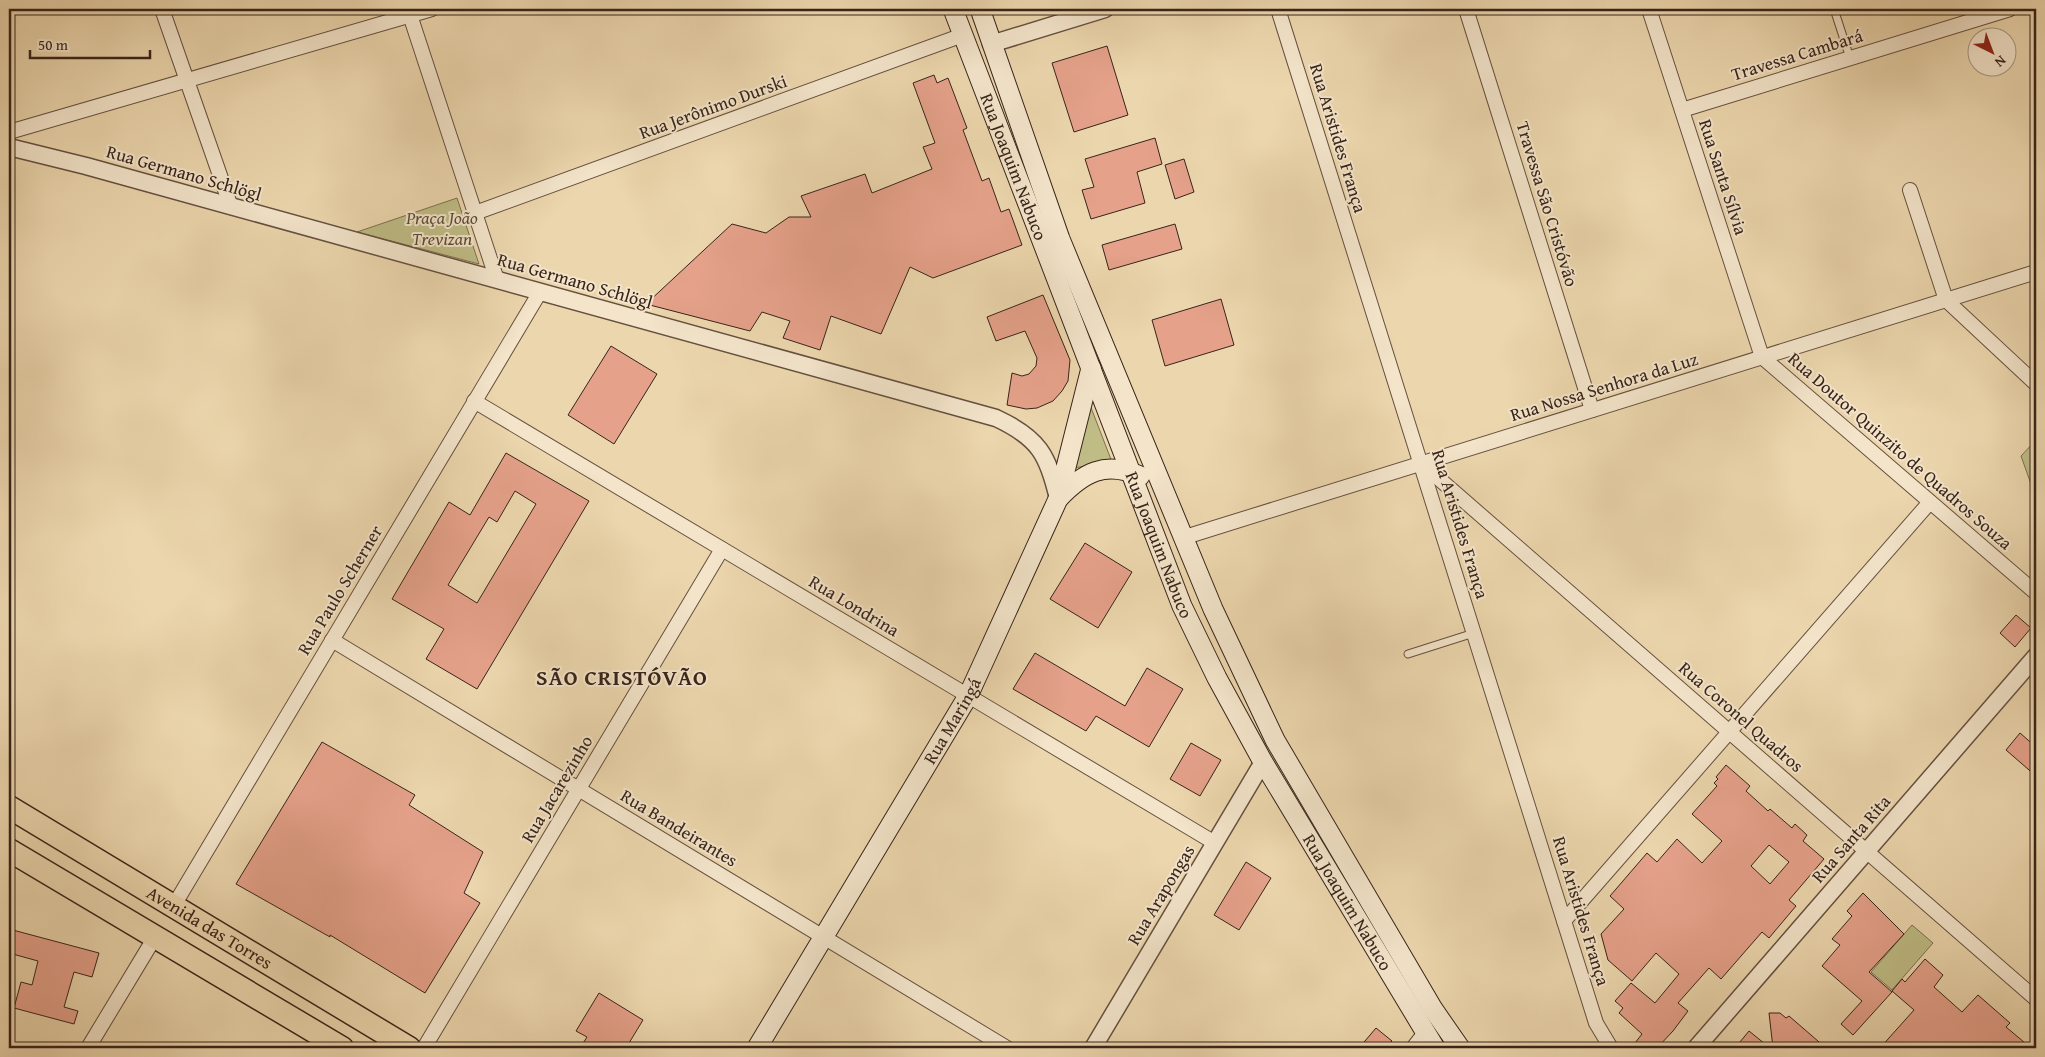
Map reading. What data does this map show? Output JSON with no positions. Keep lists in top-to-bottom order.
{
  "streets": {
    "highway": ["Avenida das Torres"],
    "main road": ["Rua Joaquim Nabuco", "Rua Maringá"],
    "street": [
      "Travessa Cambará",
      "Rua Jerônimo Durski",
      "Rua Aristides França",
      "Rua Germano Schlögl",
      "Rua Santa Sílvia",
      "Travessa São Cristóvão",
      "Rua Nossa Senhora da Luz",
      "Rua Doutor Quinzito de Quadros Souza",
      "Rua Paulo Scherner",
      "Rua Londrina",
      "Rua Coronel Quadros",
      "Rua Jacarezinho",
      "Rua Bandeirantes",
      "Rua Santa Rita",
      "Rua Arapongas"
    ]
  },
  "crossings": [
    ["Travessa Cambará", "Rua Santa Sílvia"],
    ["Rua Jerônimo Durski", "Rua Joaquim Nabuco"],
    ["Rua Aristides França", "Rua Nossa Senhora da Luz"],
    ["Rua Aristides França", "Rua Coronel Quadros"],
    ["Rua Joaquim Nabuco", "Rua Nossa Senhora da Luz"],
    ["Rua Joaquim Nabuco", "Rua Maringá"],
    ["Rua Joaquim Nabuco", "Rua Arapongas"],
    ["Rua Germano Schlögl", "Rua Paulo Scherner"],
    ["Rua Germano Schlögl", "Rua Maringá"],
    ["Rua Santa Sílvia", "Rua Nossa Senhora da Luz"],
    ["Rua Santa Sílvia", "Rua Doutor Quinzito de Quadros Souza"],
    ["Travessa São Cristóvão", "Rua Nossa Senhora da Luz"],
    ["Rua Nossa Senhora da Luz", "Rua Doutor Quinzito de Quadros Souza"],
    ["Rua Nossa Senhora da Luz", "Rua Coronel Quadros"],
    ["Rua Paulo Scherner", "Rua Londrina"],
    ["Rua Paulo Scherner", "Rua Bandeirantes"],
    ["Rua Paulo Scherner", "Avenida das Torres"],
    ["Rua Londrina", "Rua Maringá"],
    ["Rua Londrina", "Rua Jacarezinho"],
    ["Rua Londrina", "Rua Arapongas"],
    ["Rua Coronel Quadros", "Rua Santa Rita"],
    ["Rua Maringá", "Rua Bandeirantes"],
    ["Rua Jacarezinho", "Rua Bandeirantes"]
  ],
  "districts": ["SÃO CRISTÓVÃO"],
  "parks": ["Praça João Trevizan"],
  "scale_bar": "50 m",
  "north": "bottom right"
}
